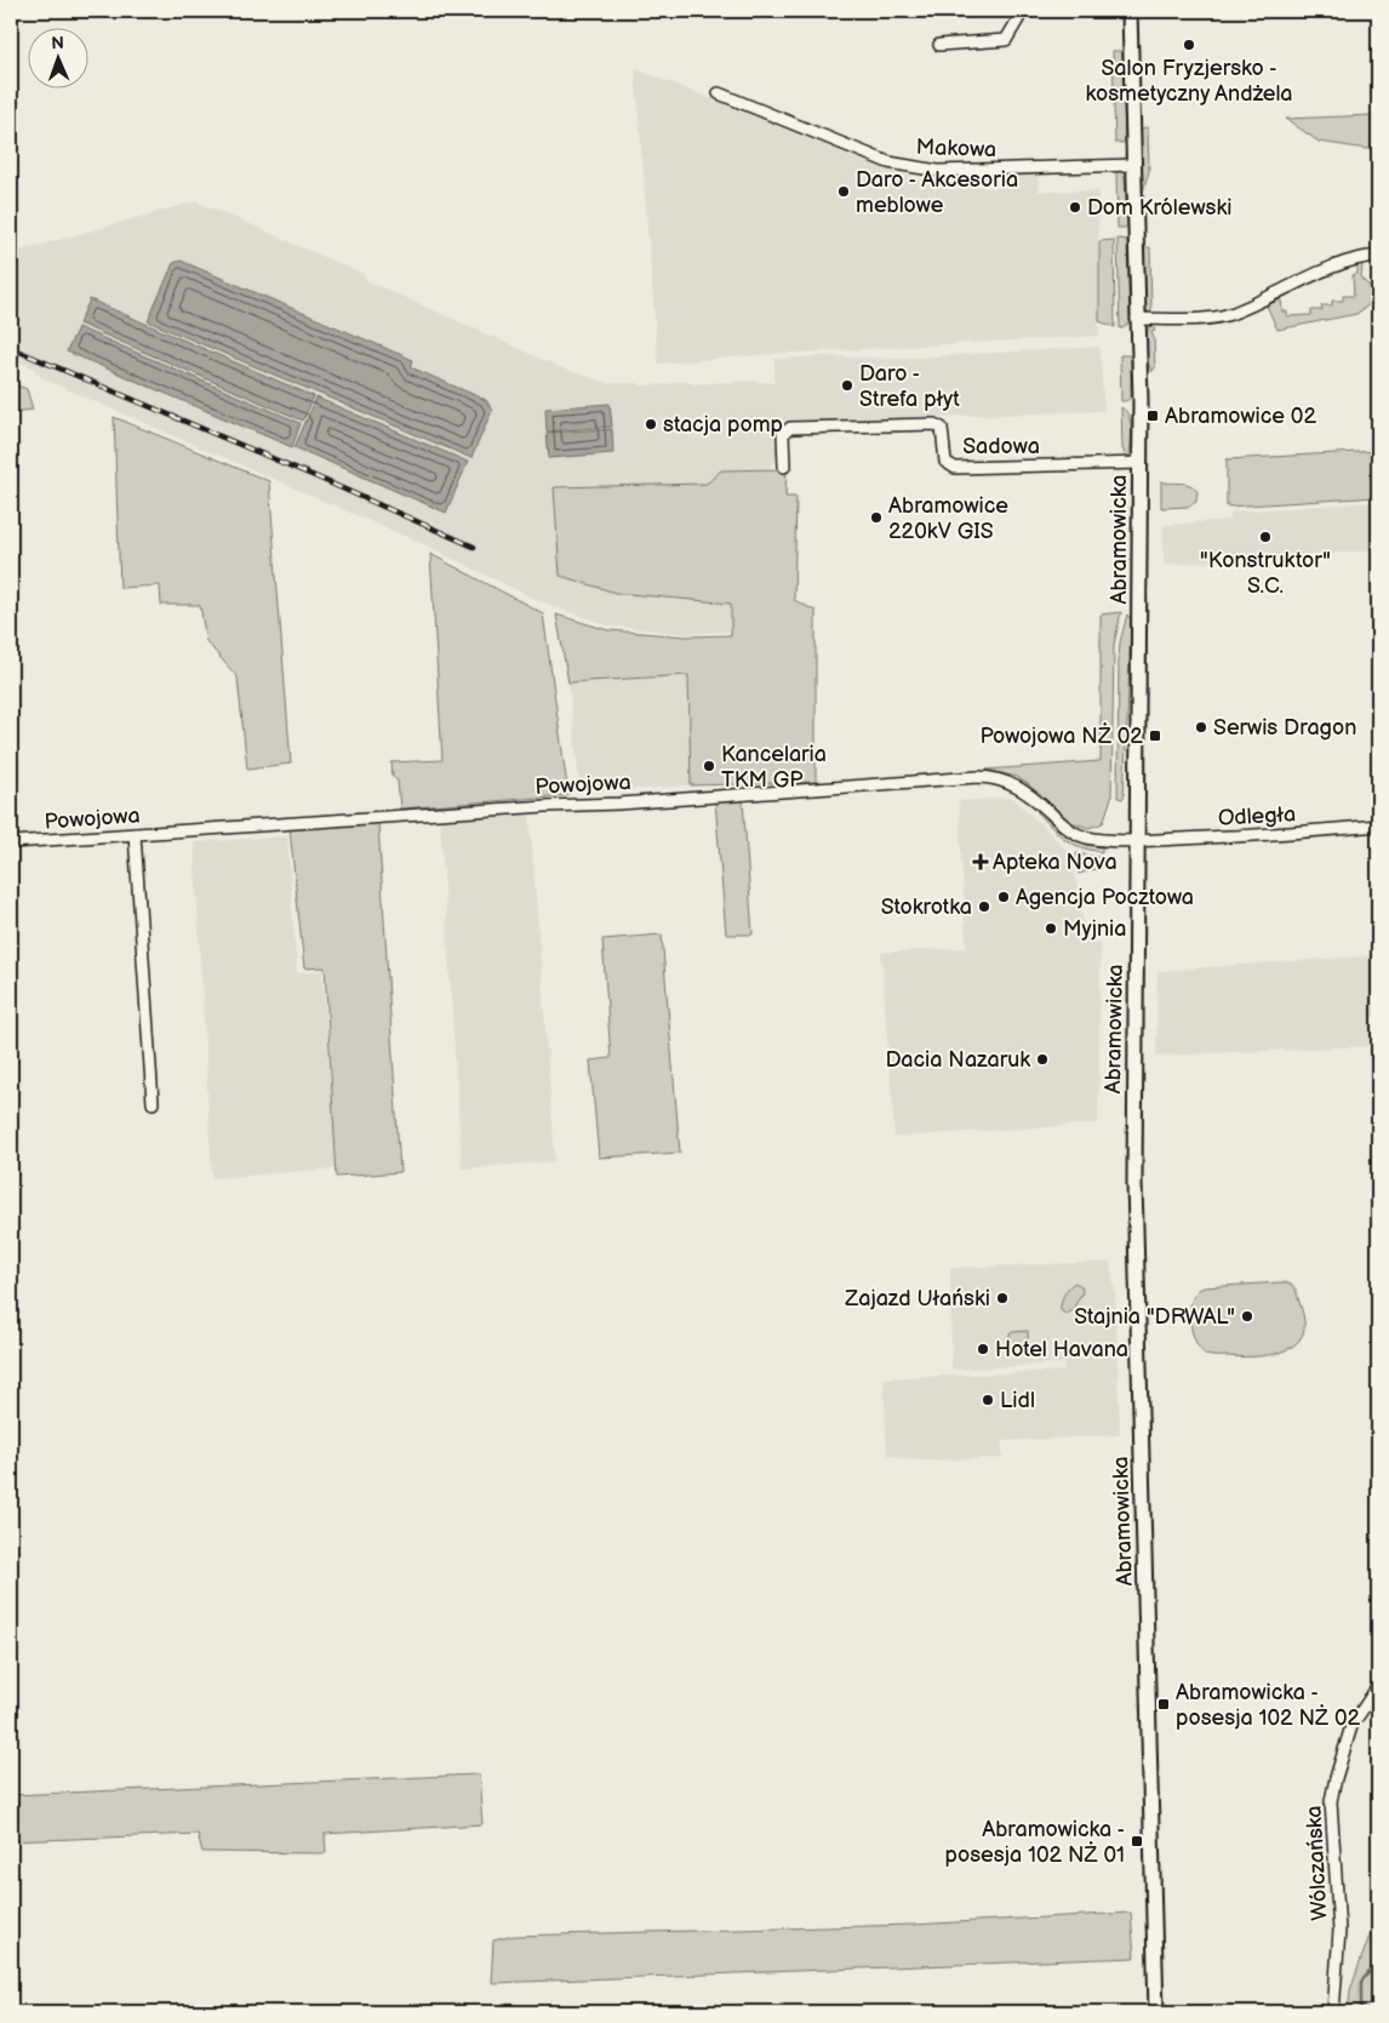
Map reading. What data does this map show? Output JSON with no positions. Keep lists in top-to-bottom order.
{
  "streets": {
    "main road": ["Abramowicka"],
    "street": [
      "Makowa",
      "Sadowa",
      "Powojowa",
      "Odległa",
      "Wólczańska"
    ]
  },
  "crossings": [
    ["Makowa", "Abramowicka"],
    ["Sadowa", "Abramowicka"],
    ["Abramowicka", "Powojowa"],
    ["Abramowicka", "Odległa"],
    ["Powojowa", "Odległa"]
  ],
  "places": {
    "other": [
      "Salon Fryzjersko - kosmetyczny Andżela",
      "Daro - Akcesoria meblowe",
      "Dom Królewski",
      "Daro - Strefa płyt",
      "stacja pomp",
      "Abramowice 220kV GIS",
      "\"Konstruktor\" S.C.",
      "Serwis Dragon",
      "Kancelaria TKM GP",
      "Agencja Pocztowa",
      "Stokrotka",
      "Myjnia",
      "Dacia Nazaruk",
      "Zajazd Ułański",
      "Stajnia \"DRWAL\"",
      "Hotel Havana",
      "Lidl"
    ],
    "transit": [
      "Abramowice 02",
      "Powojowa NŻ 02",
      "Abramowicka - posesja 102 NŻ 02",
      "Abramowicka - posesja 102 NŻ 01"
    ],
    "health": ["Apteka Nova"]
  },
  "north": "top"
}
